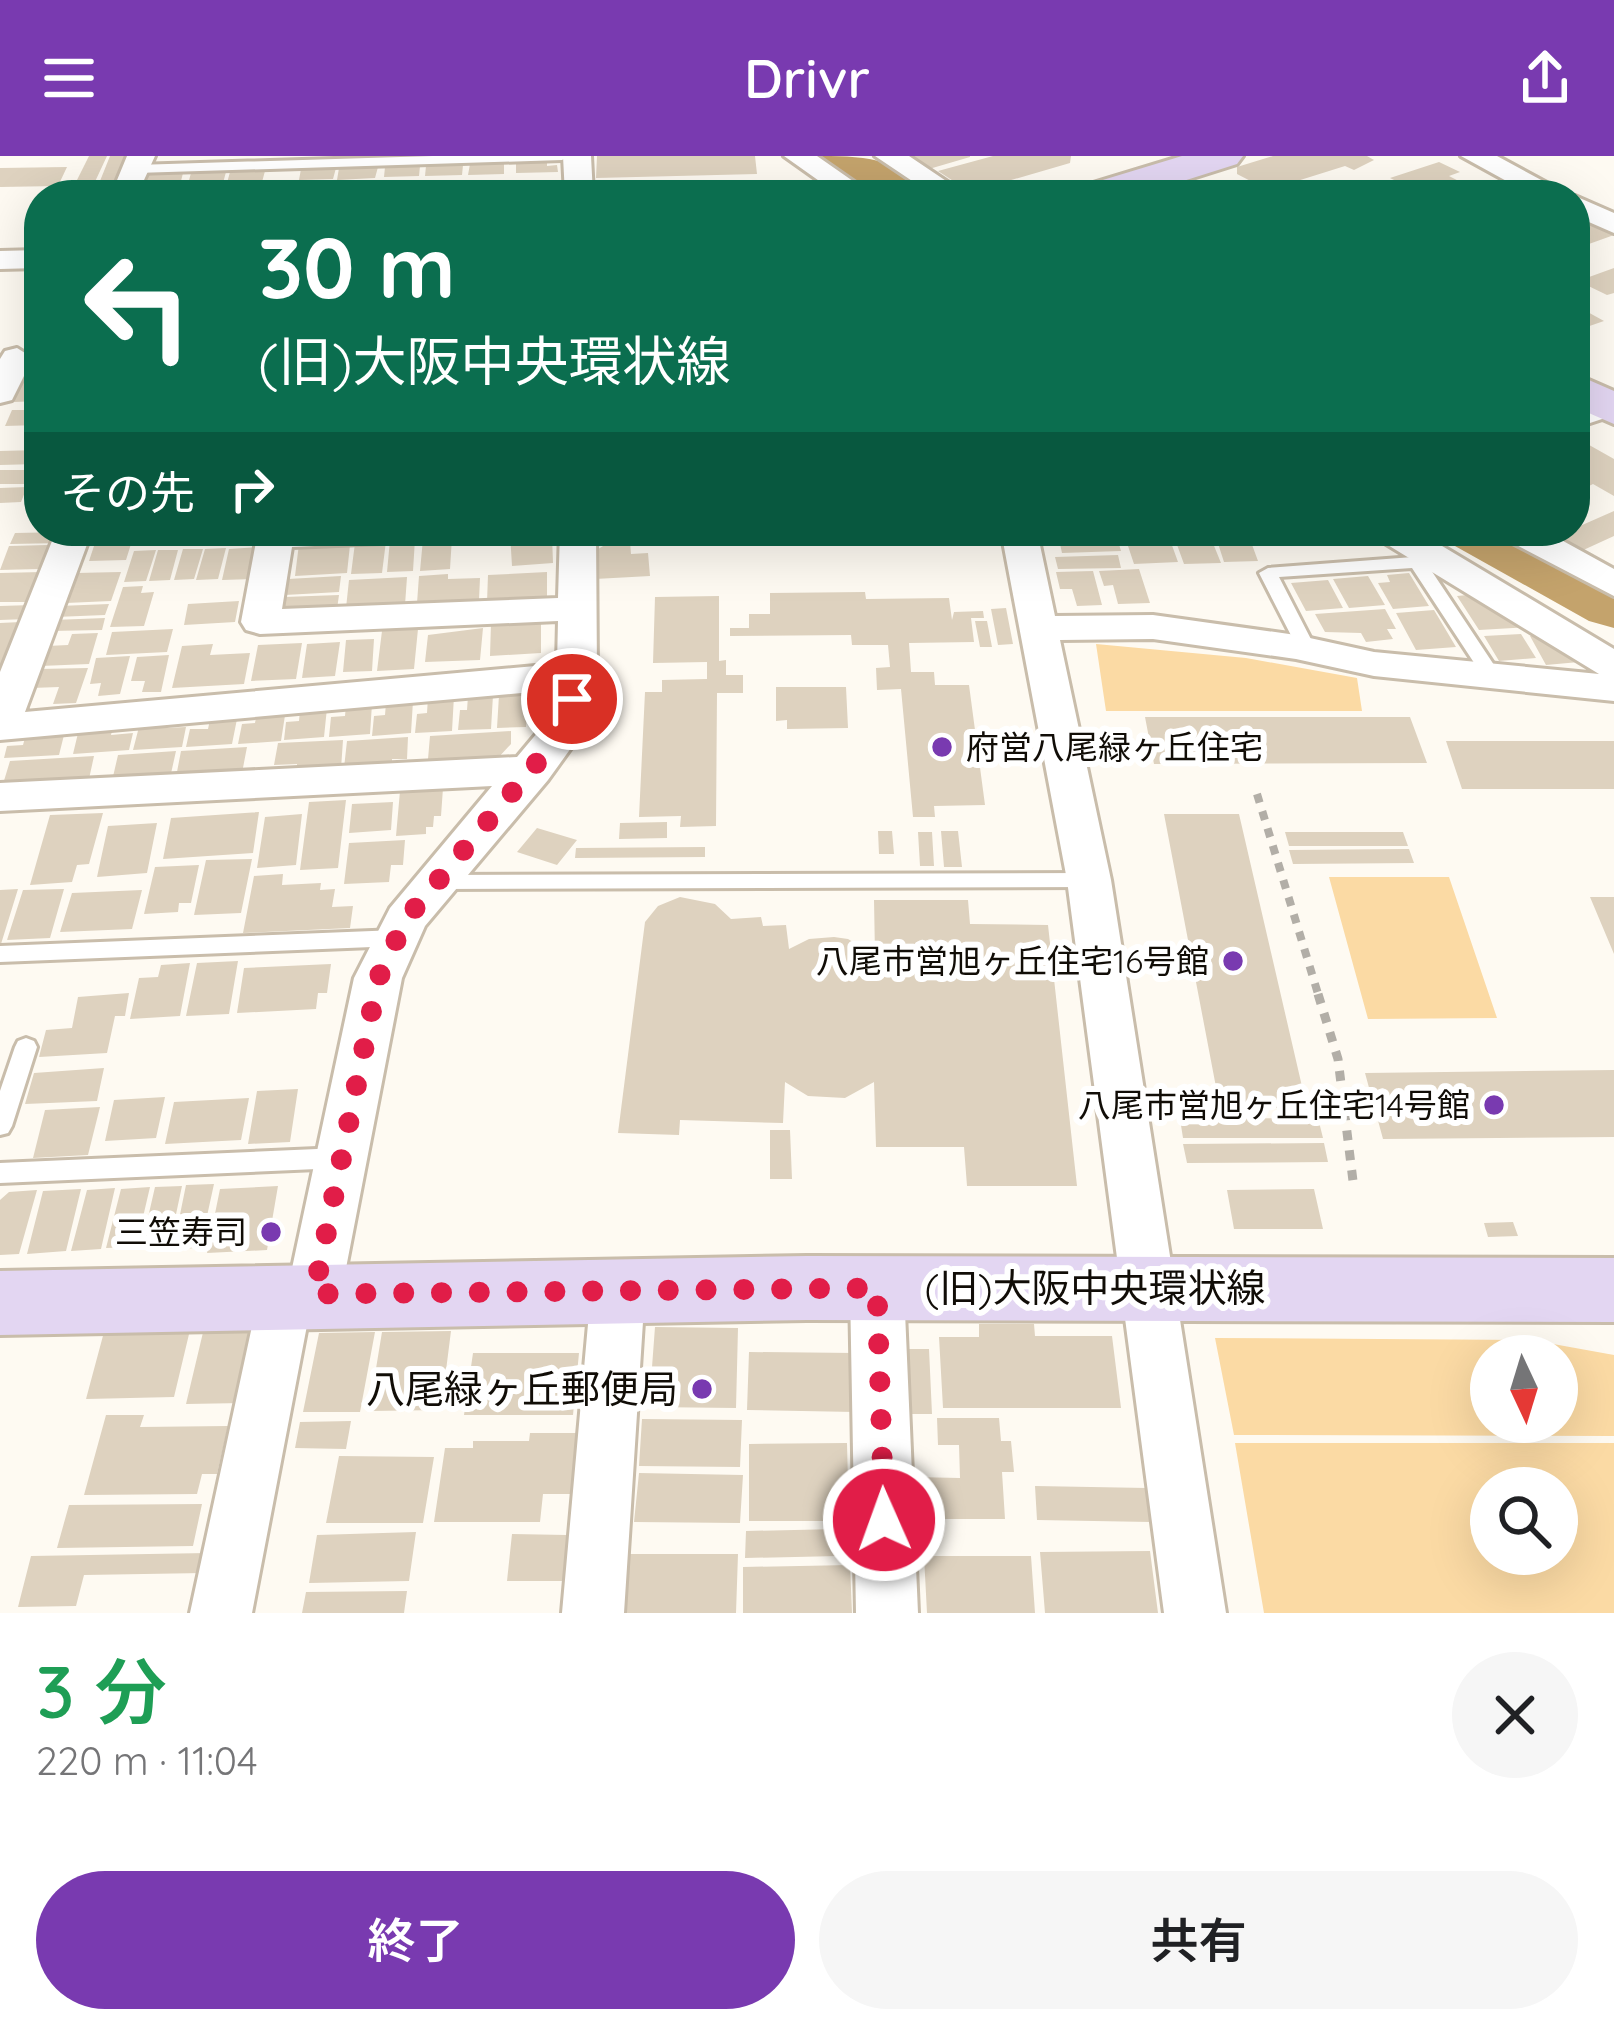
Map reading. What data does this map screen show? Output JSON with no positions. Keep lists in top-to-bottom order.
{
  "streets": {
    "street": ["(旧)大阪中央環状線"]
  },
  "places": [
    "府営八尾緑ヶ丘住宅",
    "八尾市営旭ヶ丘住宅16号館",
    "八尾市営旭ヶ丘住宅14号館",
    "三笠寿司",
    "八尾緑ヶ丘郵便局"
  ],
  "north": "bottom",
  "page": {
    "header": "Drivr",
    "turn": ["30 m", "(旧)大阪中央環状線"],
    "then": "その先",
    "heading": ["3 分", "220 m · 11:04"],
    "buttons": ["終了", "共有"]
  }
}
